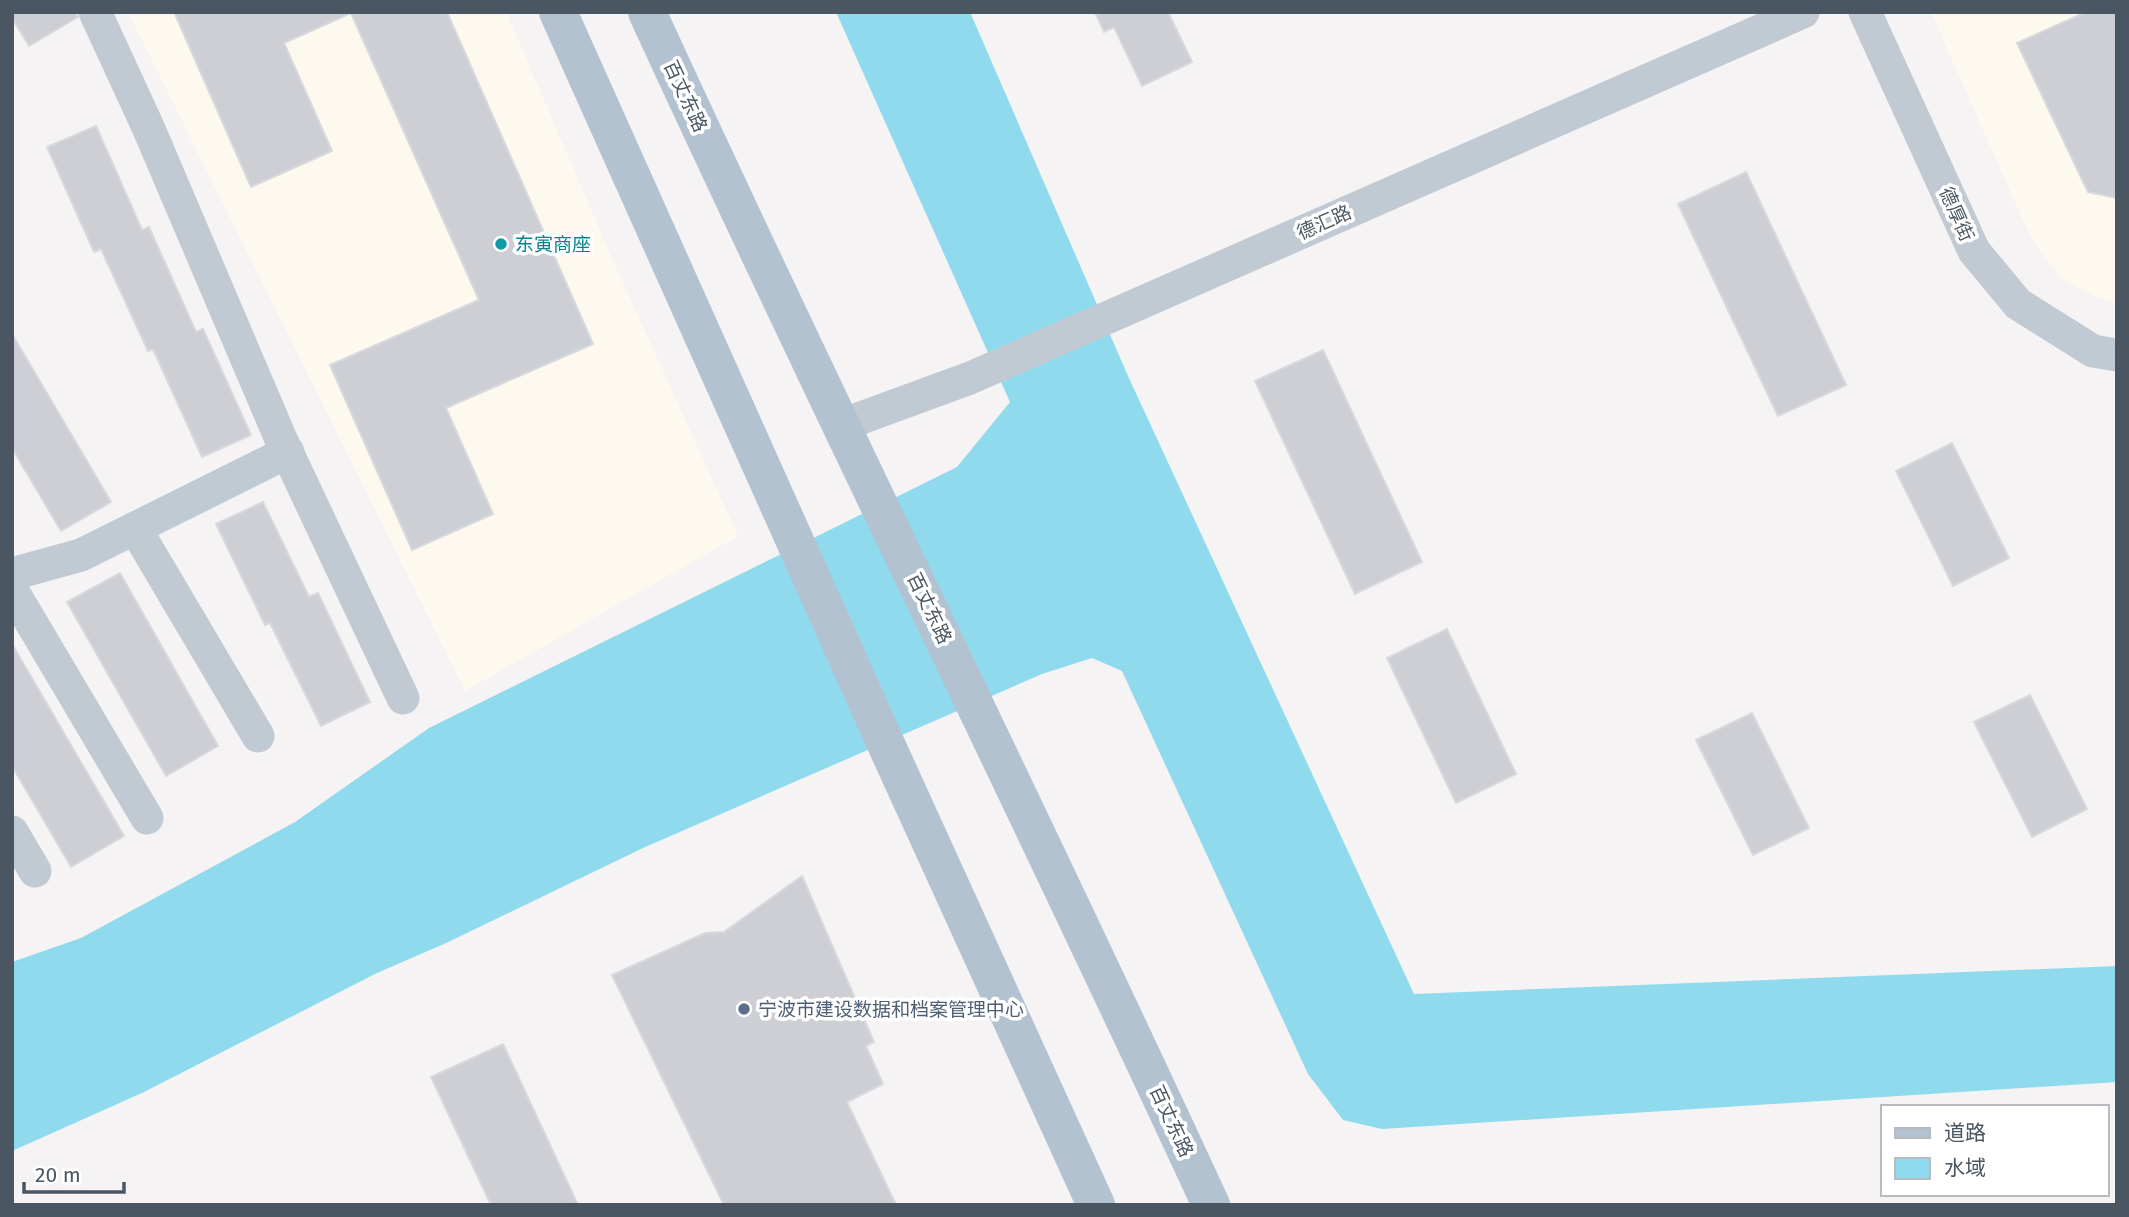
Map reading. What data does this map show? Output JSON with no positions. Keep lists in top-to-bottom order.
{
  "streets": {
    "main road": ["百丈东路"],
    "street": ["德厚街", "德汇路"]
  },
  "crossings": [
    ["百丈东路", "德汇路"]
  ],
  "places": ["东寅商座", "宁波市建设数据和档案管理中心"],
  "legend": ["道路", "水域"],
  "scale_bar": "20 m"
}
